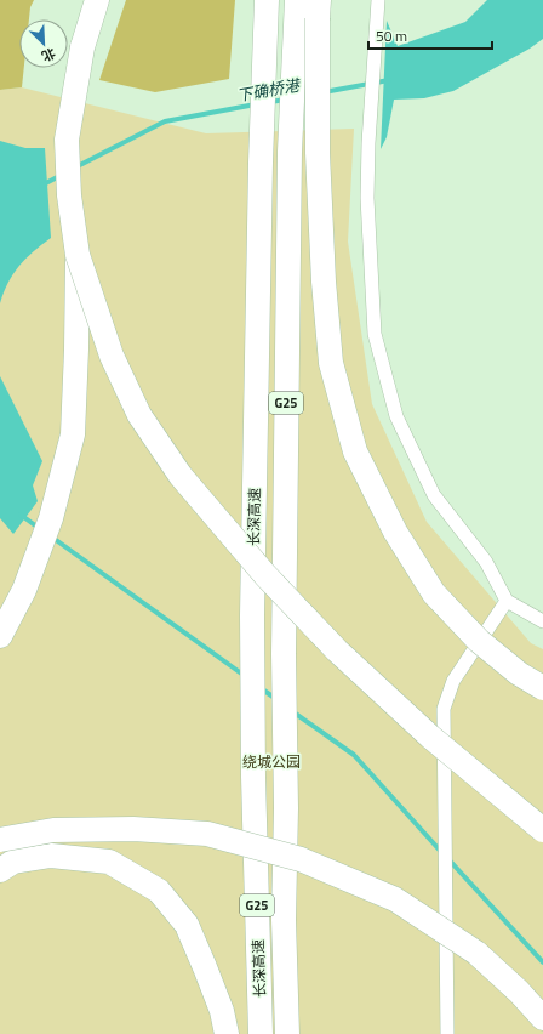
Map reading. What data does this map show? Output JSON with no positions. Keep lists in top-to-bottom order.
{
  "streets": {
    "highway": ["G25", "长深高速"]
  },
  "water": ["下确桥港"],
  "parks": ["绕城公园"],
  "scale_bar": "50 m",
  "north": "bottom right"
}
